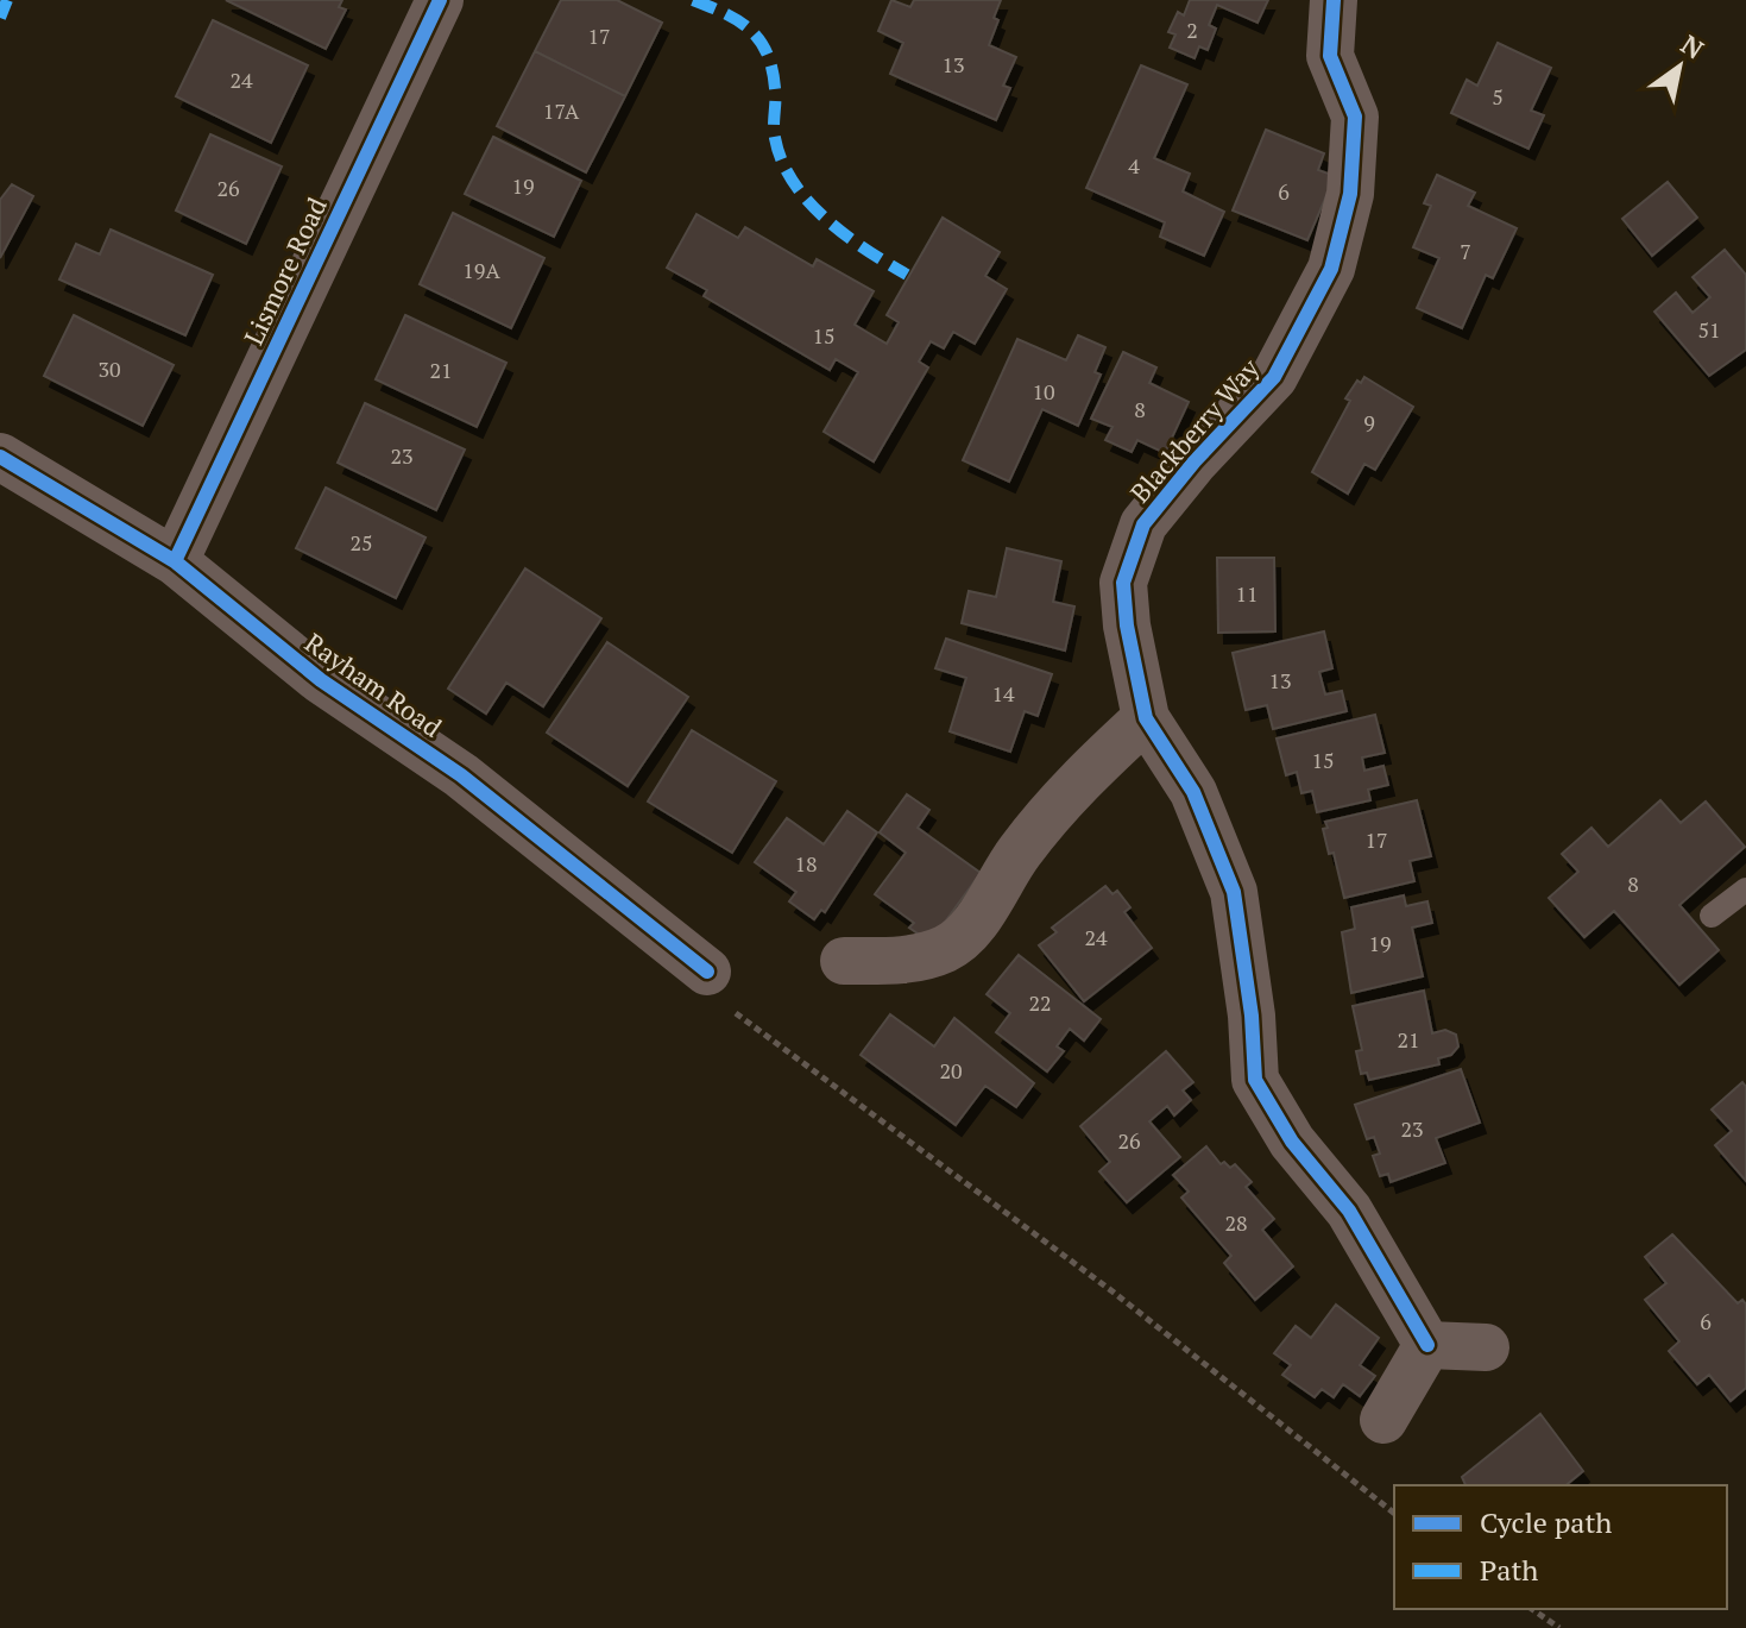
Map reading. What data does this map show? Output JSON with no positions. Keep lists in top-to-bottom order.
{
  "streets": {
    "street": ["Lismore Road", "Blackberry Way", "Rayham Road"]
  },
  "crossings": [
    ["Lismore Road", "Rayham Road"]
  ],
  "house_numbers": [
    "2",
    "17",
    "13",
    "24",
    "5",
    "17A",
    "4",
    "19",
    "26",
    "6",
    "7",
    "19A",
    "51",
    "15",
    "30",
    "21",
    "10",
    "8",
    "9",
    "23",
    "25",
    "11",
    "13",
    "14",
    "15",
    "17",
    "18",
    "8",
    "24",
    "19",
    "22",
    "21",
    "20",
    "23",
    "26",
    "28",
    "6"
  ],
  "legend": ["Cycle path", "Path"],
  "north": "top right"
}
